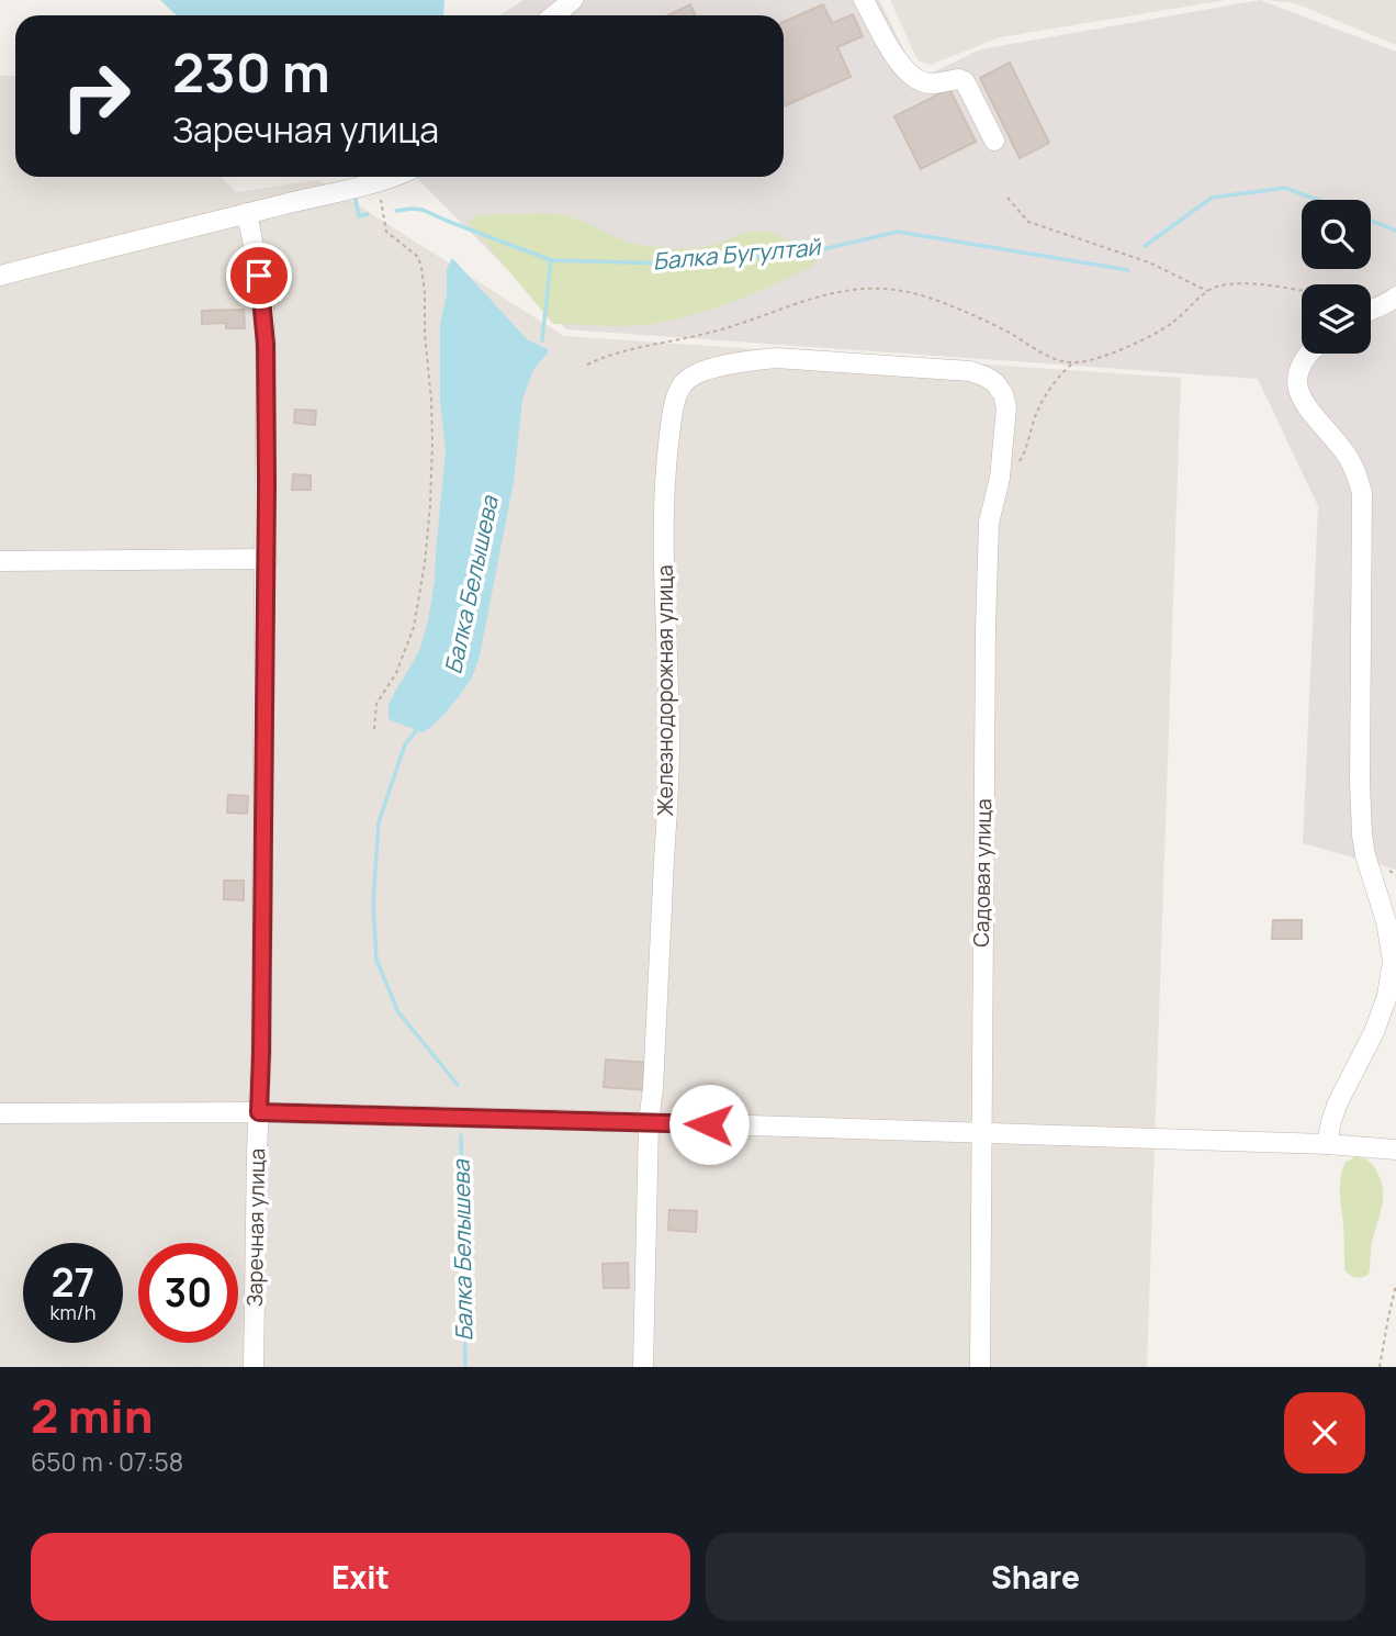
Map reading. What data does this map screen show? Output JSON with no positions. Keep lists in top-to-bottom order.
{
  "streets": {
    "street": ["Железнодорожная улица", "Садовая улица", "Заречная улица"]
  },
  "crossings": [
    ["Железнодорожная улица", "Садовая улица"]
  ],
  "water": ["Балка Бугултай", "Балка Белышева"],
  "page": {
    "turn": ["230 m", "Заречная улица"],
    "speed": "27 km/h",
    "limit": "30",
    "heading": ["2 min", "650 m · 07:58"],
    "buttons": ["Exit", "Share"]
  }
}
